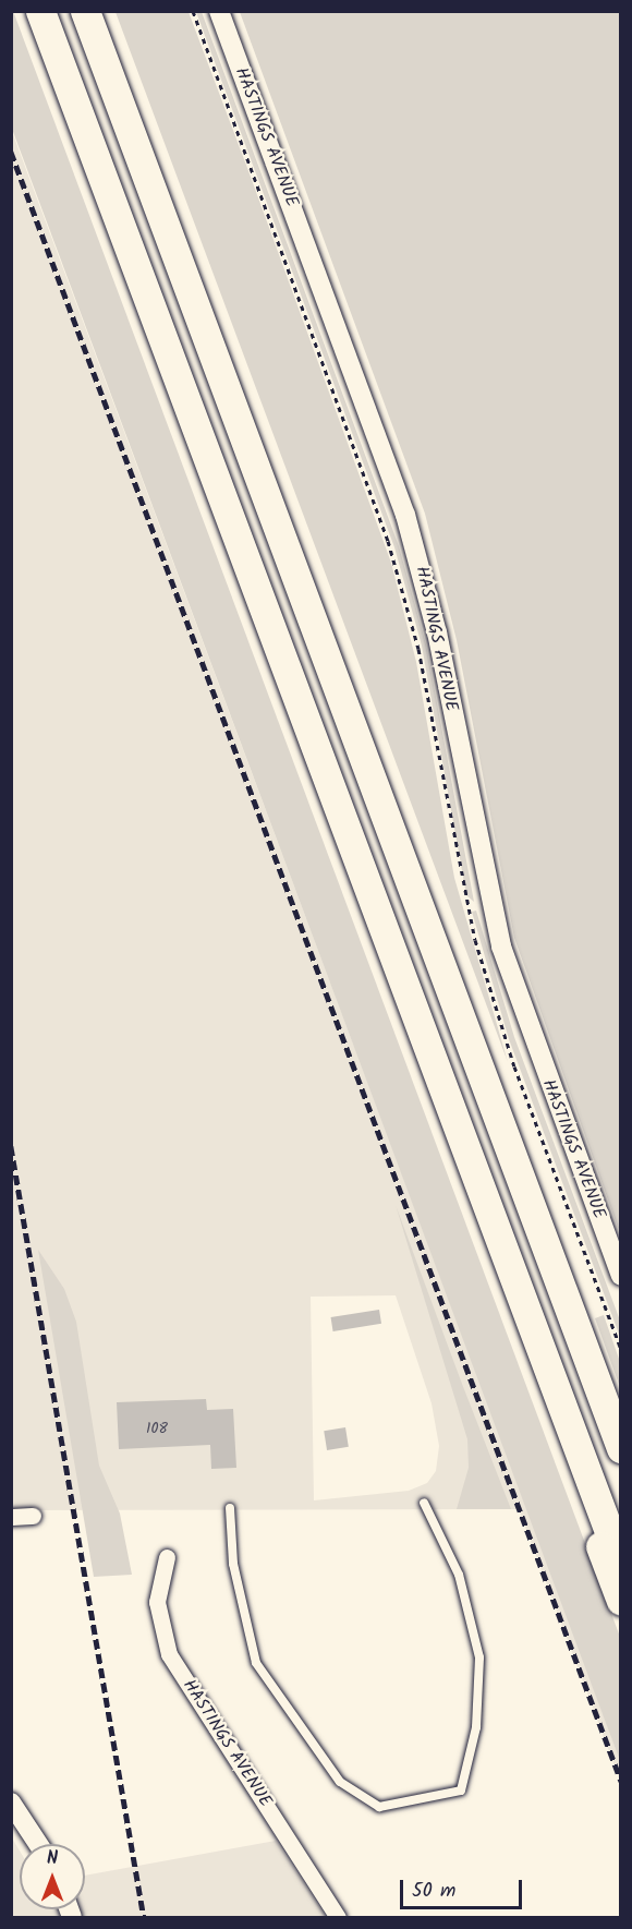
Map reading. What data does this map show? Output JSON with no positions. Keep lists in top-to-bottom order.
{
  "streets": {
    "street": ["HASTINGS AVENUE"]
  },
  "house_numbers": ["108"],
  "scale_bar": "50 m",
  "north": "top"
}
